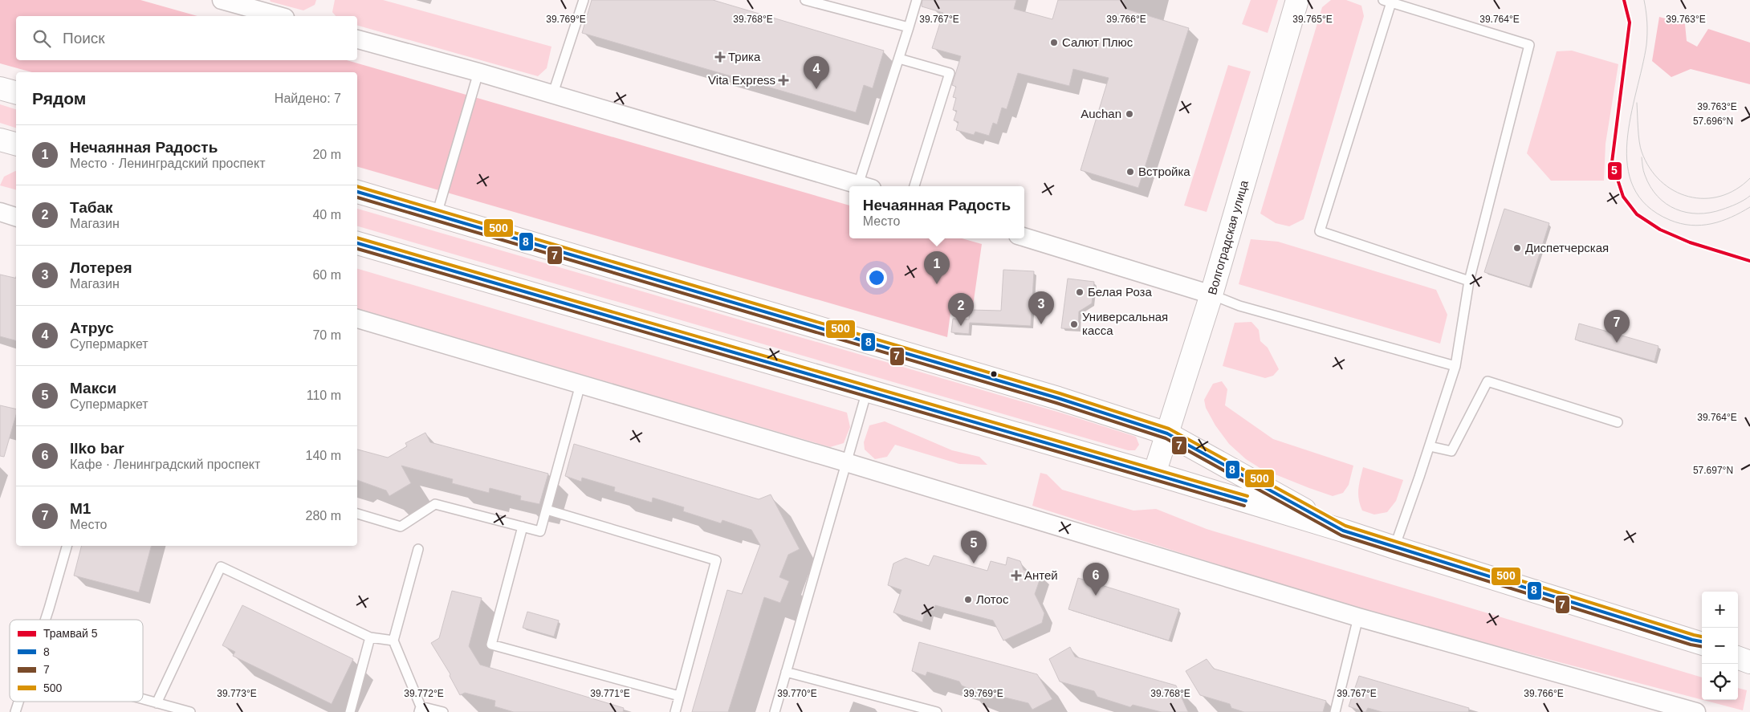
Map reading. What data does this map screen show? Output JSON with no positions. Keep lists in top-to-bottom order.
{
  "streets": {
    "main road": ["Волгоградская улица"]
  },
  "places": {
    "other": [
      "Салют Плюс",
      "Auchan",
      "Встройка",
      "Диспетчерская",
      "Белая Роза",
      "Универсальная касса",
      "Лотос"
    ],
    "health": ["Трика", "Vita Express", "Антей"]
  },
  "lines": [
    "tram line 5",
    "transit line 500",
    "transit line 8",
    "transit line 7"
  ],
  "legend": [
    "Трамвай 5",
    "8",
    "7",
    "500"
  ],
  "page": {
    "search": "Поиск",
    "pins": [
      "4",
      "1",
      "3",
      "2",
      "7",
      "5",
      "6"
    ],
    "heading": ["Рядом", "Найдено: 7"],
    "list": [
      {
        "mark": "1",
        "name": "Нечаянная Радость",
        "note": "Место · Ленинградский проспект",
        "value": "20 m"
      },
      {
        "mark": "2",
        "name": "Табак",
        "note": "Магазин",
        "value": "40 m"
      },
      {
        "mark": "3",
        "name": "Лотерея",
        "note": "Магазин",
        "value": "60 m"
      },
      {
        "mark": "4",
        "name": "Атрус",
        "note": "Супермаркет",
        "value": "70 m"
      },
      {
        "mark": "5",
        "name": "Макси",
        "note": "Супермаркет",
        "value": "110 m"
      },
      {
        "mark": "6",
        "name": "Ilko bar",
        "note": "Кафе · Ленинградский проспект",
        "value": "140 m"
      },
      {
        "mark": "7",
        "name": "М1",
        "note": "Место",
        "value": "280 m"
      }
    ],
    "popup": ["Нечаянная Радость", "Место"],
    "map_buttons": ["+", "−"]
  },
  "coordinates": [
    "39.763°E",
    "39.769°E",
    "39.768°E",
    "39.767°E",
    "39.765°E",
    "39.764°E",
    "39.766°E",
    "57.696°N",
    "57.697°N",
    "39.773°E",
    "39.772°E",
    "39.771°E",
    "39.770°E"
  ]
}
